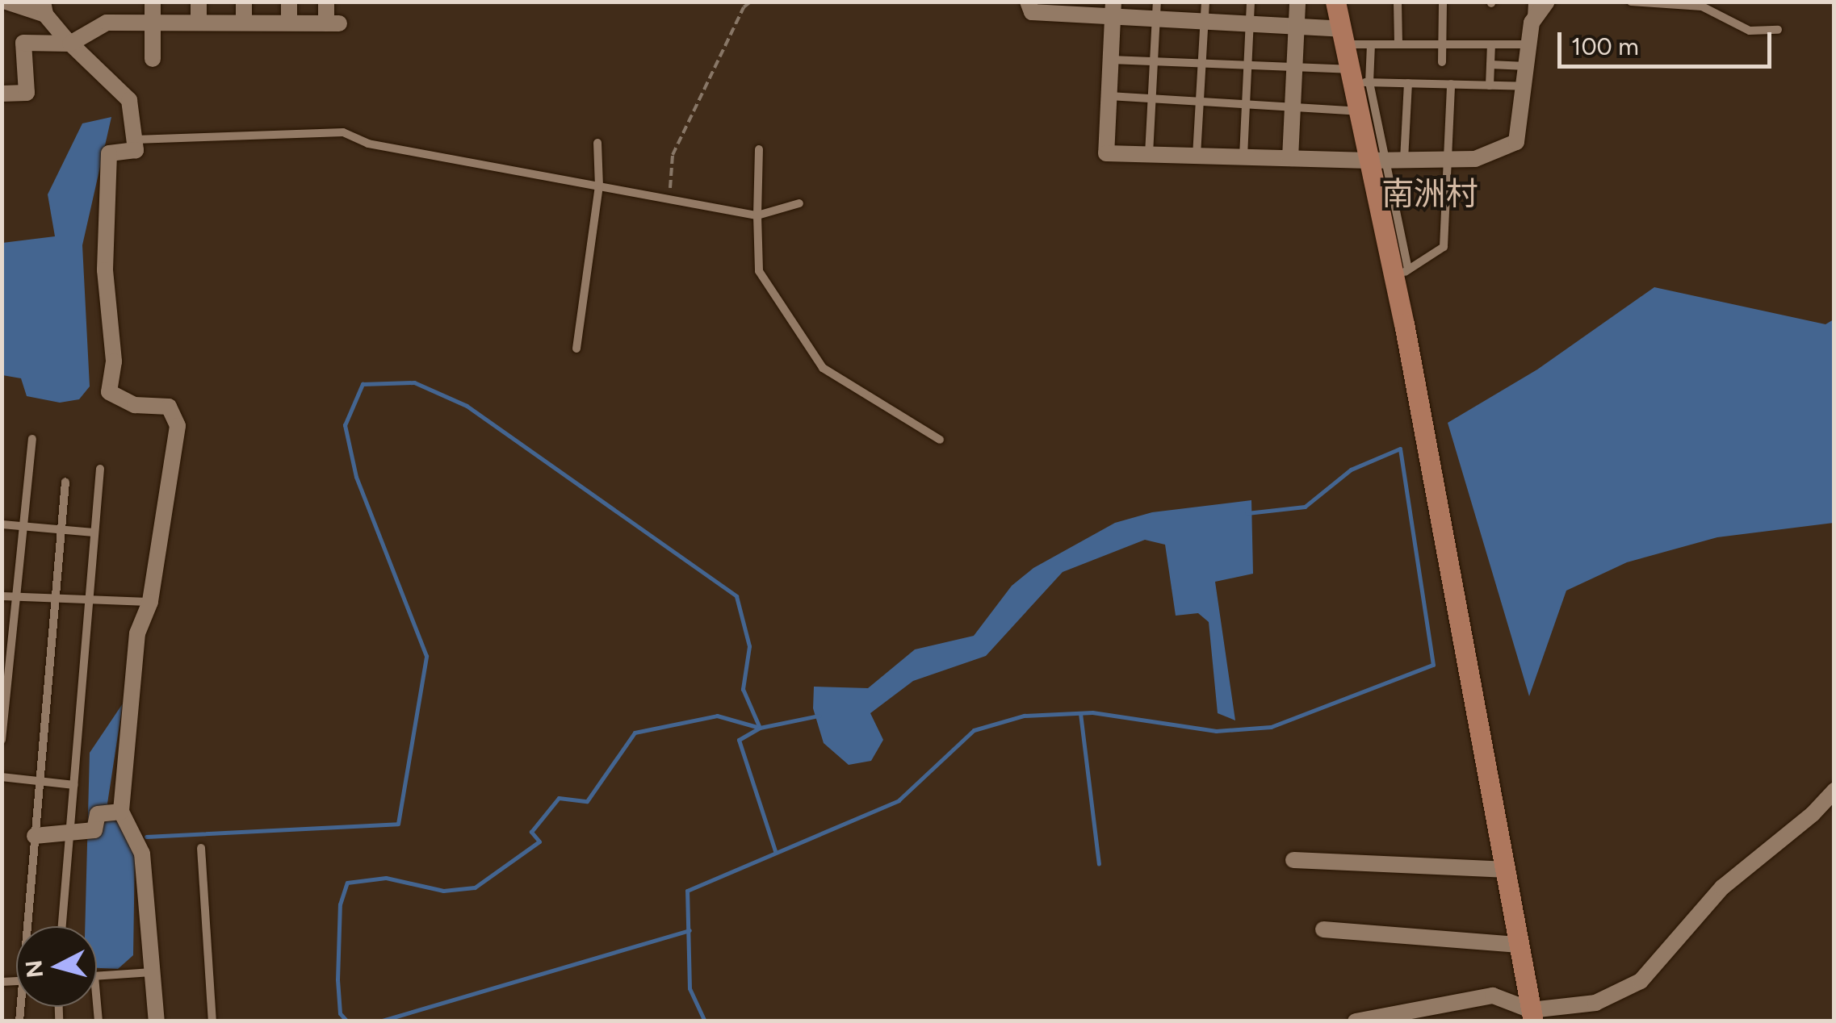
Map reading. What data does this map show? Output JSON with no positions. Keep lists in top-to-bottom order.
{
  "districts": ["南洲村"],
  "scale_bar": "100 m",
  "north": "left"
}
